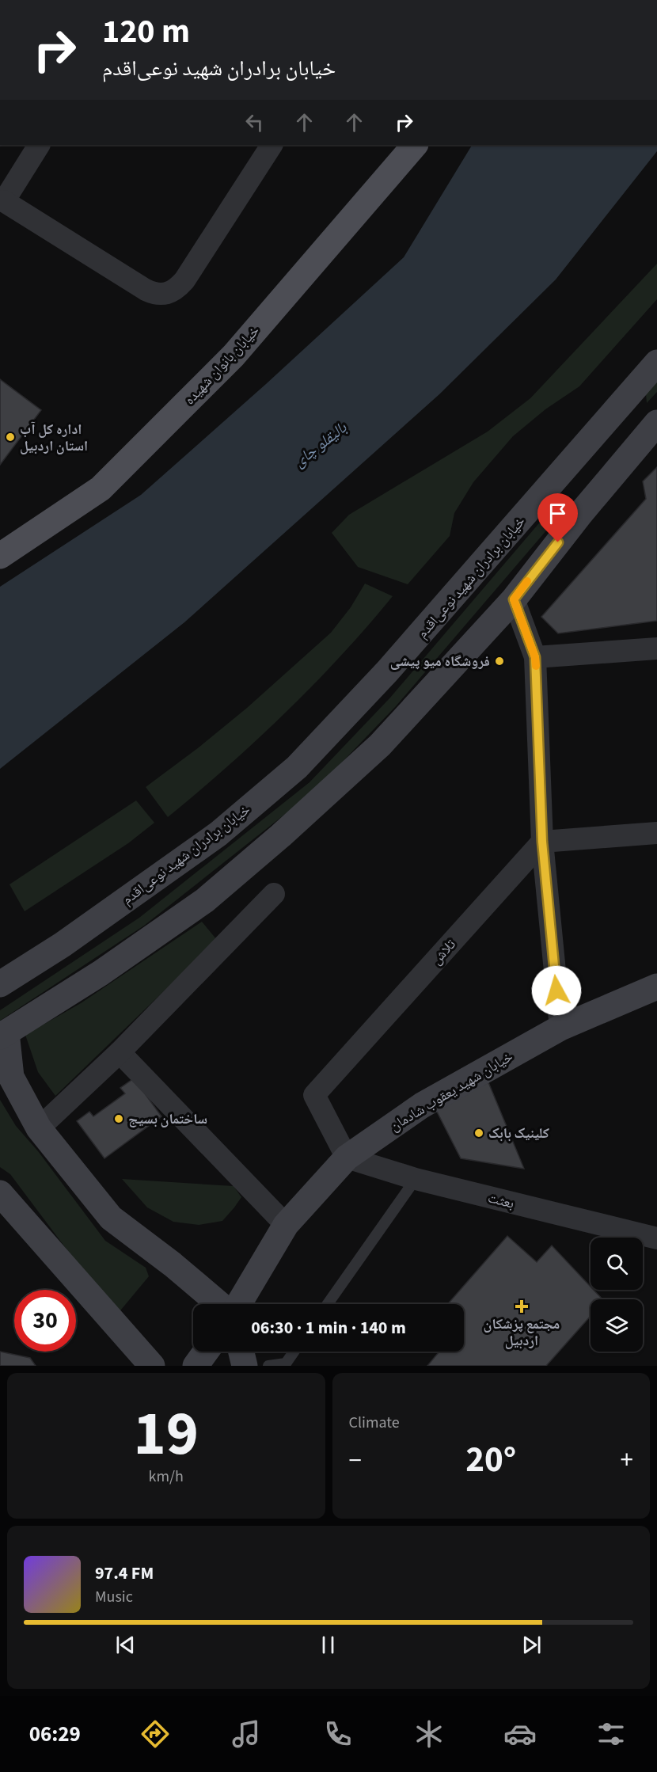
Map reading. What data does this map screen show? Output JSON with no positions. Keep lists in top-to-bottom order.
{
  "streets": {
    "main road": ["خیابان بانوان شهیده", "خیابان برادران شهید نوعی‌اقدم", "خیابان شهید یعقوب شادمان"],
    "street": ["تلاش", "بعثت"]
  },
  "crossings": [
    ["تلاش", "خیابان شهید یعقوب شادمان"],
    ["تلاش", "بعثت"],
    ["خیابان شهید یعقوب شادمان", "بعثت"]
  ],
  "water": ["بالیقلو چای"],
  "places": {
    "other": [
      "اداره کل آب استان اردبیل",
      "فروشگاه میو پیشی",
      "ساختمان بسیج",
      "کلینیک بابک"
    ],
    "health": ["مجتمع پزشکان اردبیل"]
  },
  "page": {
    "turn": ["120 m", "خیابان برادران شهید نوعی‌اقدم"],
    "limit": "30",
    "trip": "06:30 · 1 min · 140 m",
    "tile": [
      ["19", "km/h"],
      "Climate"
    ],
    "heat": ["−", "20°", "+"],
    "song": ["97.4 FM", "Music"],
    "tabs": "06:29"
  }
}
